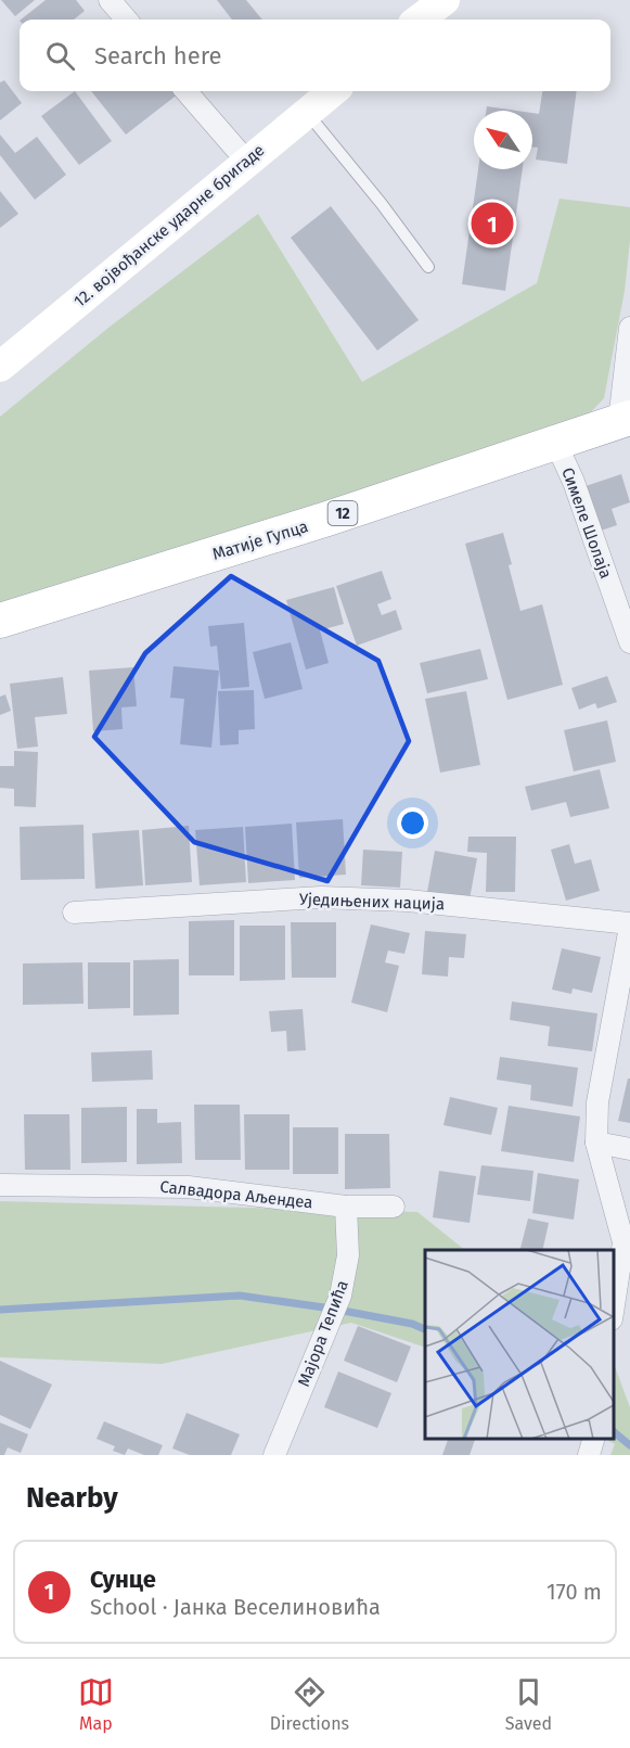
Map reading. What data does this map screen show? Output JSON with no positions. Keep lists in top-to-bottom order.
{
  "streets": {
    "main road": ["12. војвођанске ударне бригаде", "12", "Матије Гупца"],
    "street": [
      "Симеле Шолаја",
      "Уједињених нација",
      "Салвадора Аљендеа",
      "Мајора Тепића"
    ]
  },
  "crossings": [
    ["Симеле Шолаја", "Матије Гупца"],
    ["Салвадора Аљендеа", "Мајора Тепића"]
  ],
  "north": "top left",
  "page": {
    "search": "Search here",
    "pins": "1",
    "heading": "Nearby",
    "list": [
      {
        "mark": "1",
        "name": "Сунце",
        "note": "School · Јанка Веселиновића",
        "value": "170 m"
      }
    ],
    "nav": ["Map", "Directions", "Saved"]
  }
}
